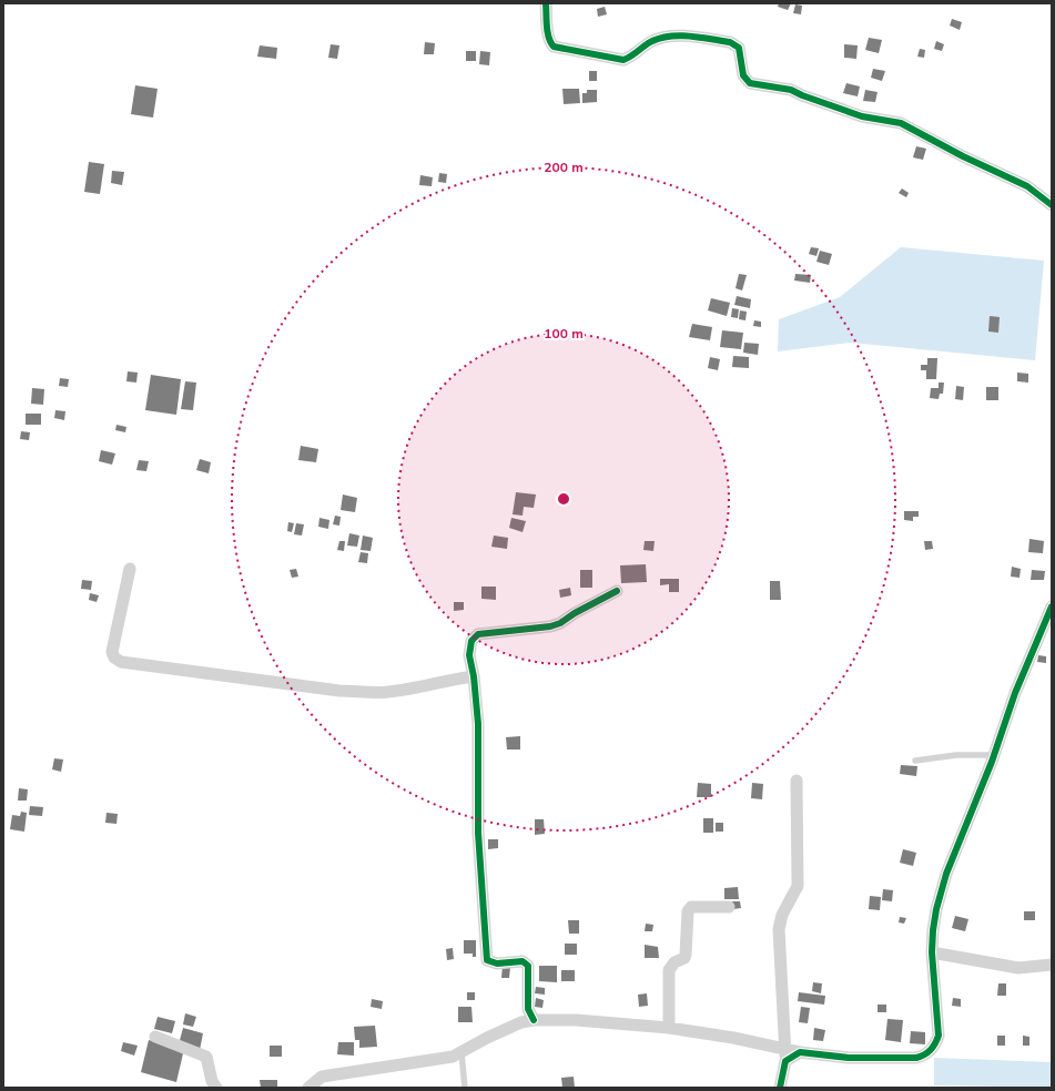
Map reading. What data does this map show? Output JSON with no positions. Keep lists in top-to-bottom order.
{
  "rings": ["200 m", "100 m"]
}
